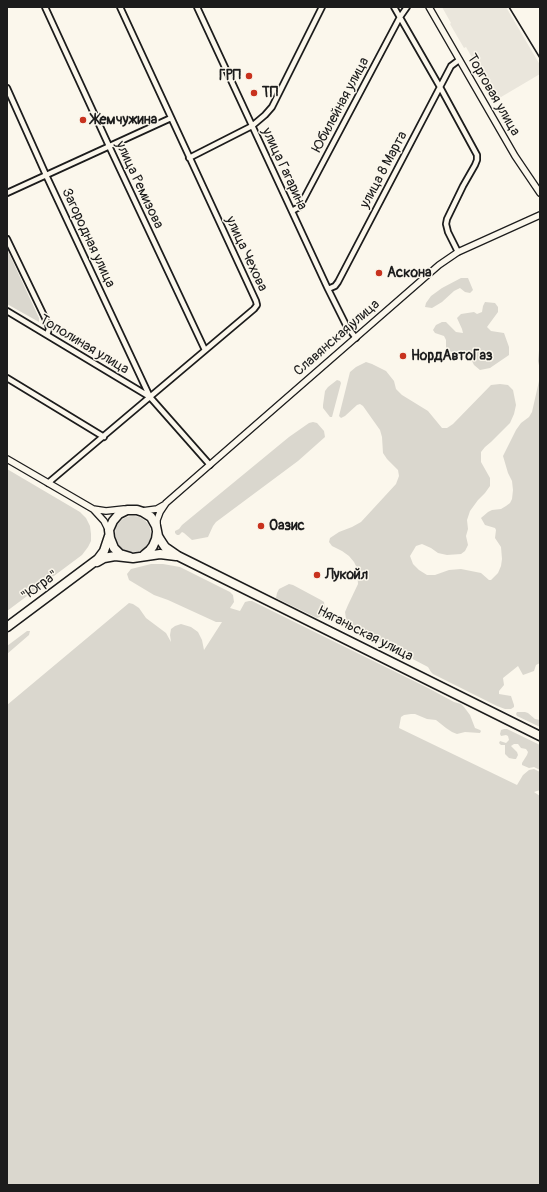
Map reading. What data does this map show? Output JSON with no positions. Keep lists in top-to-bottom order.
{
  "streets": {
    "highway": ["\"Югра\"", "Няганьская улица"],
    "street": [
      "Торговая улица",
      "Юбилейная улица",
      "улица Гагарина",
      "улица 8 Марта",
      "улица Ремизова",
      "Загородная улица",
      "улица Чехова",
      "Славянская улица",
      "Тополиная улица"
    ]
  },
  "crossings": [
    ["Торговая улица", "улица 8 Марта"],
    ["Юбилейная улица", "улица Гагарина"],
    ["улица Гагарина", "улица 8 Марта"],
    ["улица Гагарина", "Славянская улица"],
    ["улица Ремизова", "улица Чехова"],
    ["Загородная улица", "улица Чехова"],
    ["Загородная улица", "Тополиная улица"],
    ["улица Чехова", "Тополиная улица"]
  ],
  "places": [
    "ГРП",
    "ТП",
    "Жемчужина",
    "Аскона",
    "НордАвтоГаз",
    "Оазис",
    "Лукойл"
  ]
}
